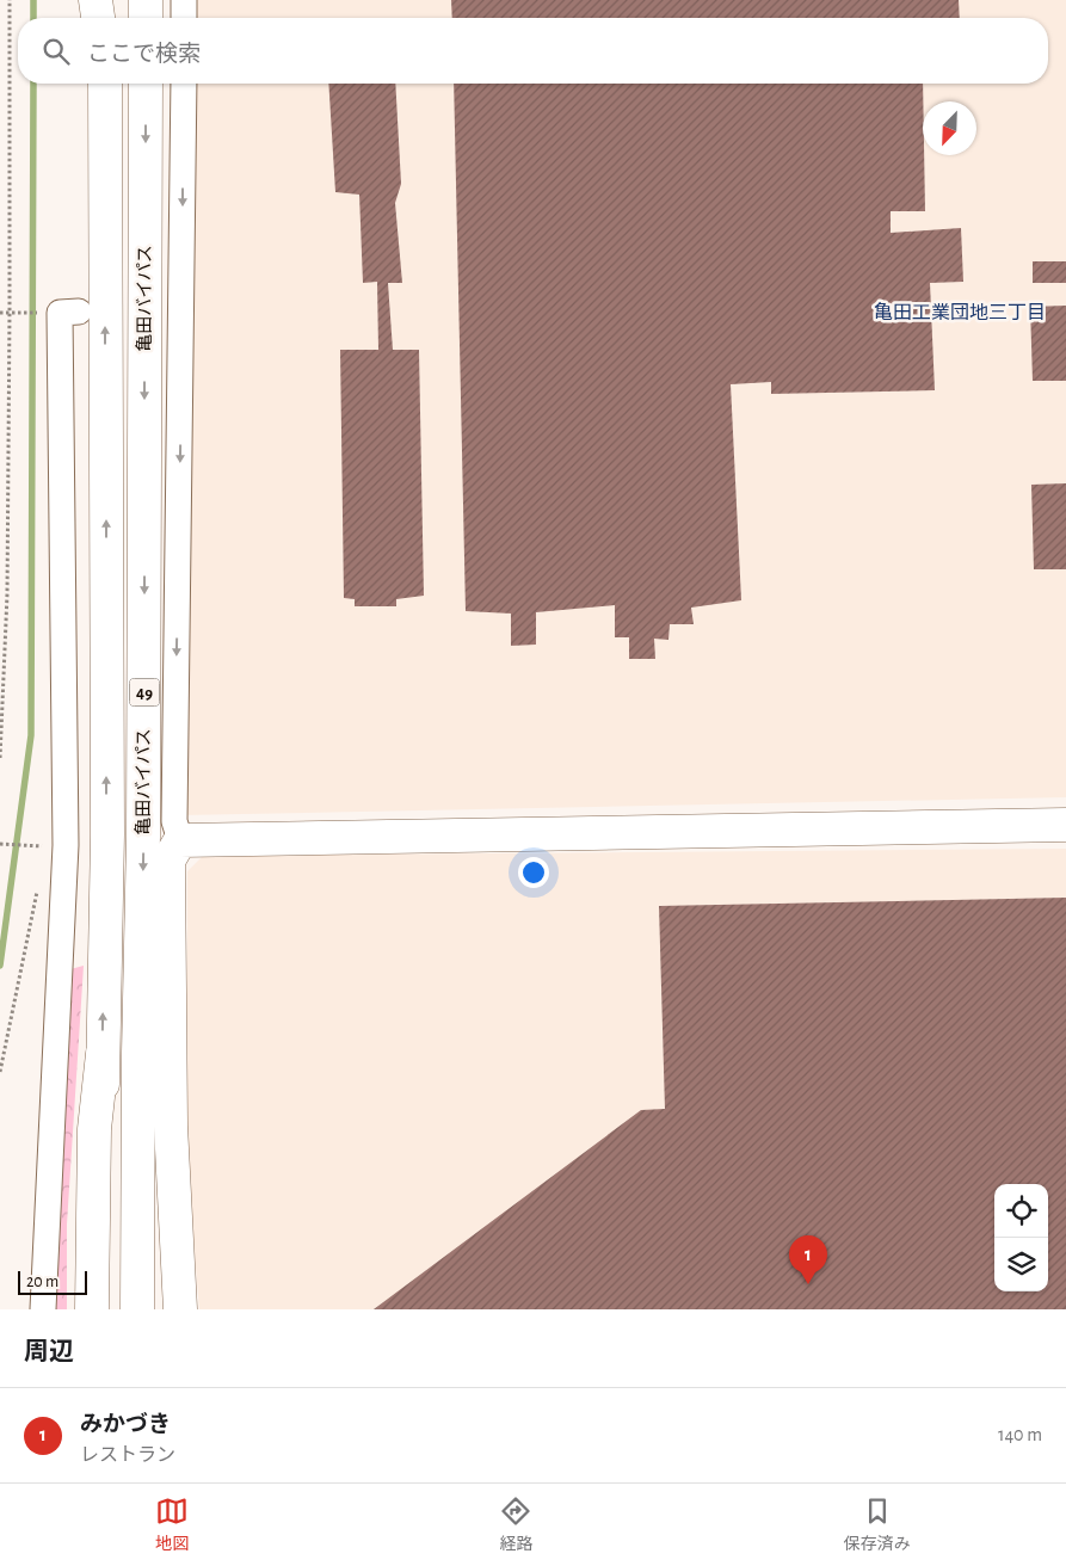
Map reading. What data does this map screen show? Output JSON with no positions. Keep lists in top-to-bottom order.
{
  "streets": {
    "main road": ["亀田バイパス", "49"]
  },
  "districts": ["亀田工業団地三丁目"],
  "scale_bar": "20 m",
  "north": "bottom left",
  "page": {
    "search": "ここで検索",
    "pins": "1",
    "scale": "20 m",
    "heading": "周辺",
    "list": [
      {
        "mark": "1",
        "name": "みかづき",
        "note": "レストラン",
        "value": "140 m"
      }
    ],
    "nav": ["地図", "経路", "保存済み"]
  }
}
